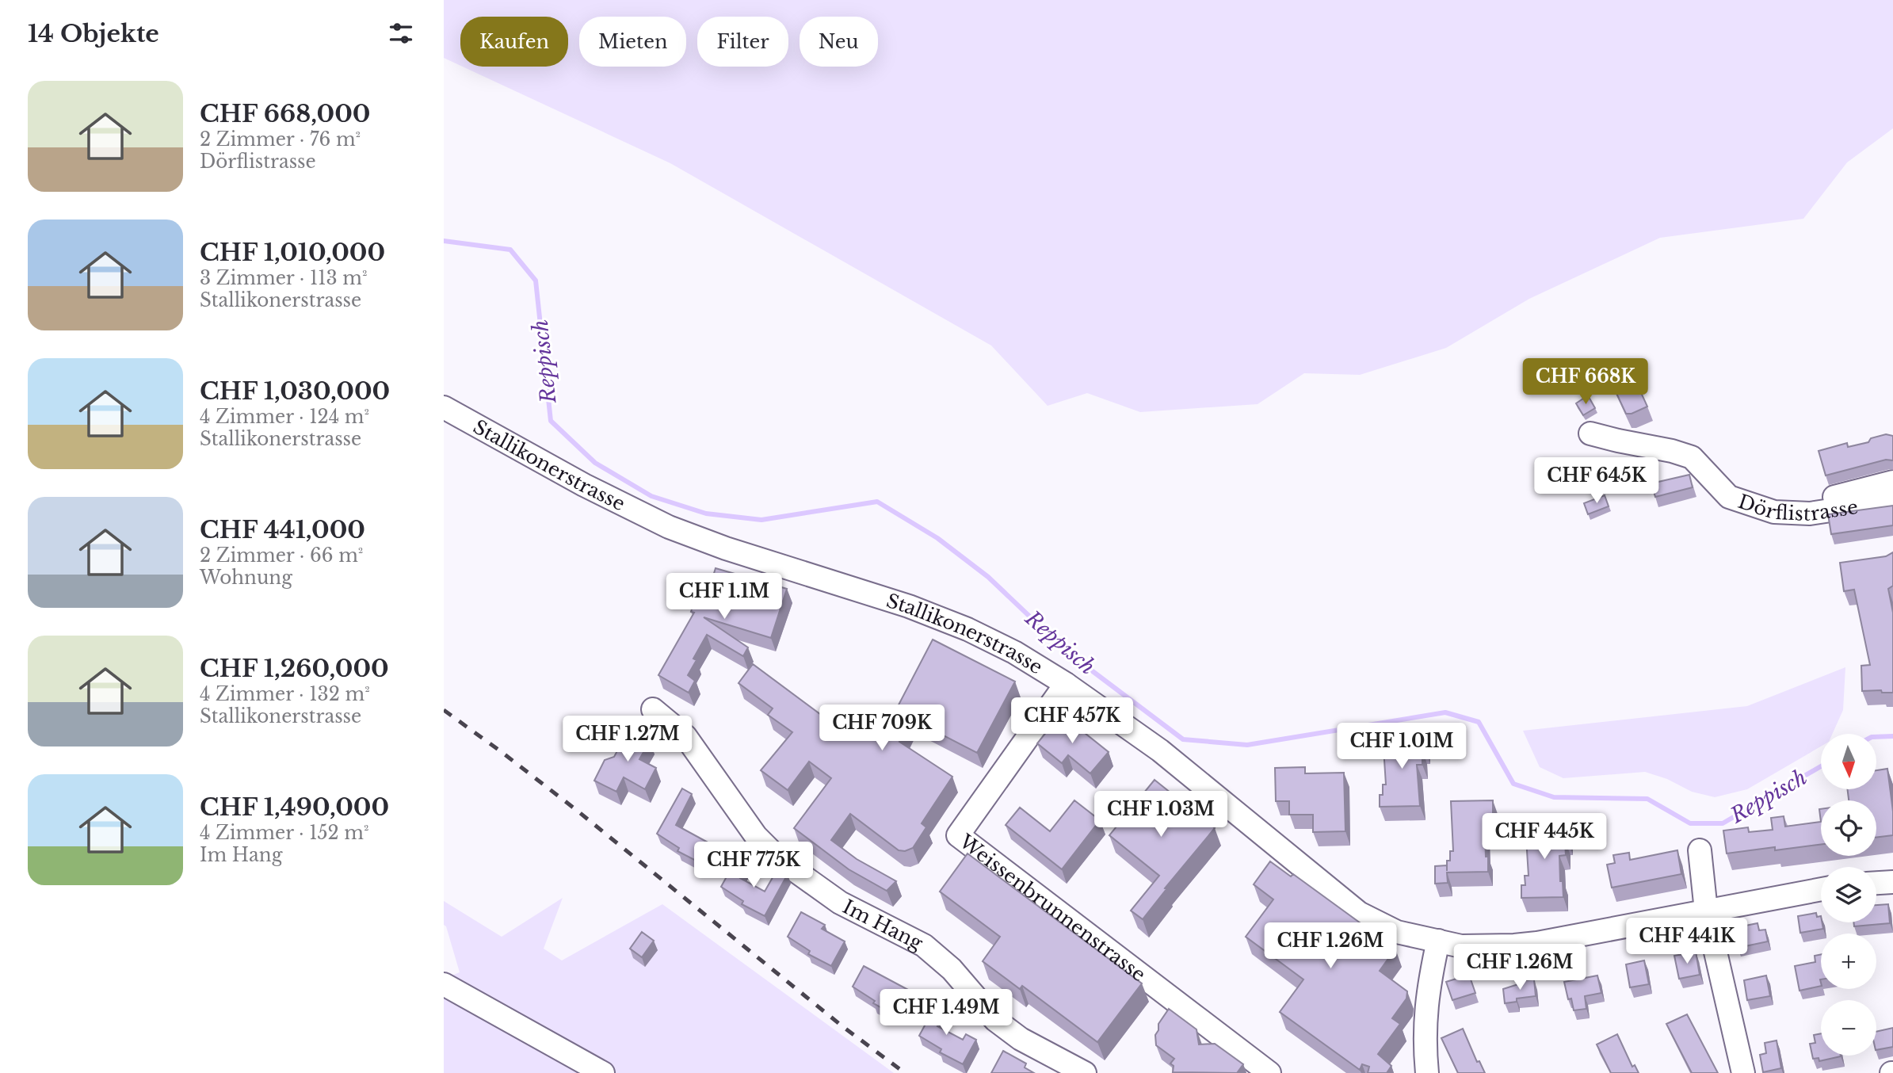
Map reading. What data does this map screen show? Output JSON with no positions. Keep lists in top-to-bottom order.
{
  "streets": {
    "street": [
      "Stallikonerstrasse",
      "Dörflistrasse",
      "Weissenbrunnenstrasse",
      "Im Hang"
    ]
  },
  "crossings": [
    ["Stallikonerstrasse", "Weissenbrunnenstrasse"]
  ],
  "water": ["Reppisch"],
  "north": "bottom",
  "page": {
    "heading": "14 Objekte",
    "chip": [
      "Kaufen",
      "Mieten",
      "Filter",
      "Neu"
    ],
    "list": [
      {
        "name": "CHF 668,000",
        "note": "2 Zimmer · 76 m² · Dörflistrasse"
      },
      {
        "name": "CHF 1,010,000",
        "note": "3 Zimmer · 113 m² · Stallikonerstrasse"
      },
      {
        "name": "CHF 1,030,000",
        "note": "4 Zimmer · 124 m² · Stallikonerstrasse"
      },
      {
        "name": "CHF 441,000",
        "note": "2 Zimmer · 66 m² · Wohnung"
      },
      {
        "name": "CHF 1,260,000",
        "note": "4 Zimmer · 132 m² · Stallikonerstrasse"
      },
      {
        "name": "CHF 1,490,000",
        "note": "4 Zimmer · 152 m² · Im Hang"
      }
    ],
    "price": [
      "CHF 668K",
      "CHF 645K",
      "CHF 1.1M",
      "CHF 457K",
      "CHF 709K",
      "CHF 1.27M",
      "CHF 1.01M",
      "CHF 1.03M",
      "CHF 445K",
      "CHF 775K",
      "CHF 441K",
      "CHF 1.26M",
      "CHF 1.26M",
      "CHF 1.49M"
    ],
    "map_buttons": ["+", "−"]
  }
}
